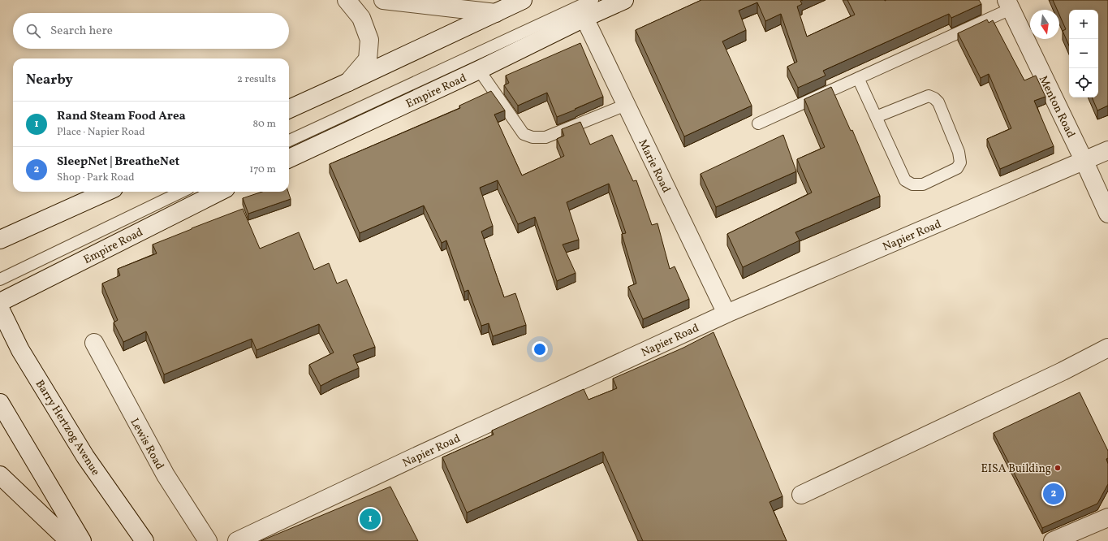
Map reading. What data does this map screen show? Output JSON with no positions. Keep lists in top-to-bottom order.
{
  "streets": {
    "street": [
      "Empire Road",
      "Menton Road",
      "Marie Road",
      "Napier Road",
      "Barry Hertzog Avenue",
      "Lewis Road"
    ]
  },
  "crossings": [
    ["Empire Road", "Marie Road"],
    ["Menton Road", "Napier Road"],
    ["Marie Road", "Napier Road"]
  ],
  "places": ["EISA Building"],
  "north": "bottom",
  "page": {
    "map_buttons": ["+", "−"],
    "search": "Search here",
    "heading": ["Nearby", "2 results"],
    "list": [
      {
        "mark": "1",
        "name": "Rand Steam Food Area",
        "note": "Place · Napier Road",
        "value": "80 m"
      },
      {
        "mark": "2",
        "name": "SleepNet | BreatheNet",
        "note": "Shop · Park Road",
        "value": "170 m"
      }
    ],
    "pins": ["2", "1"]
  }
}
